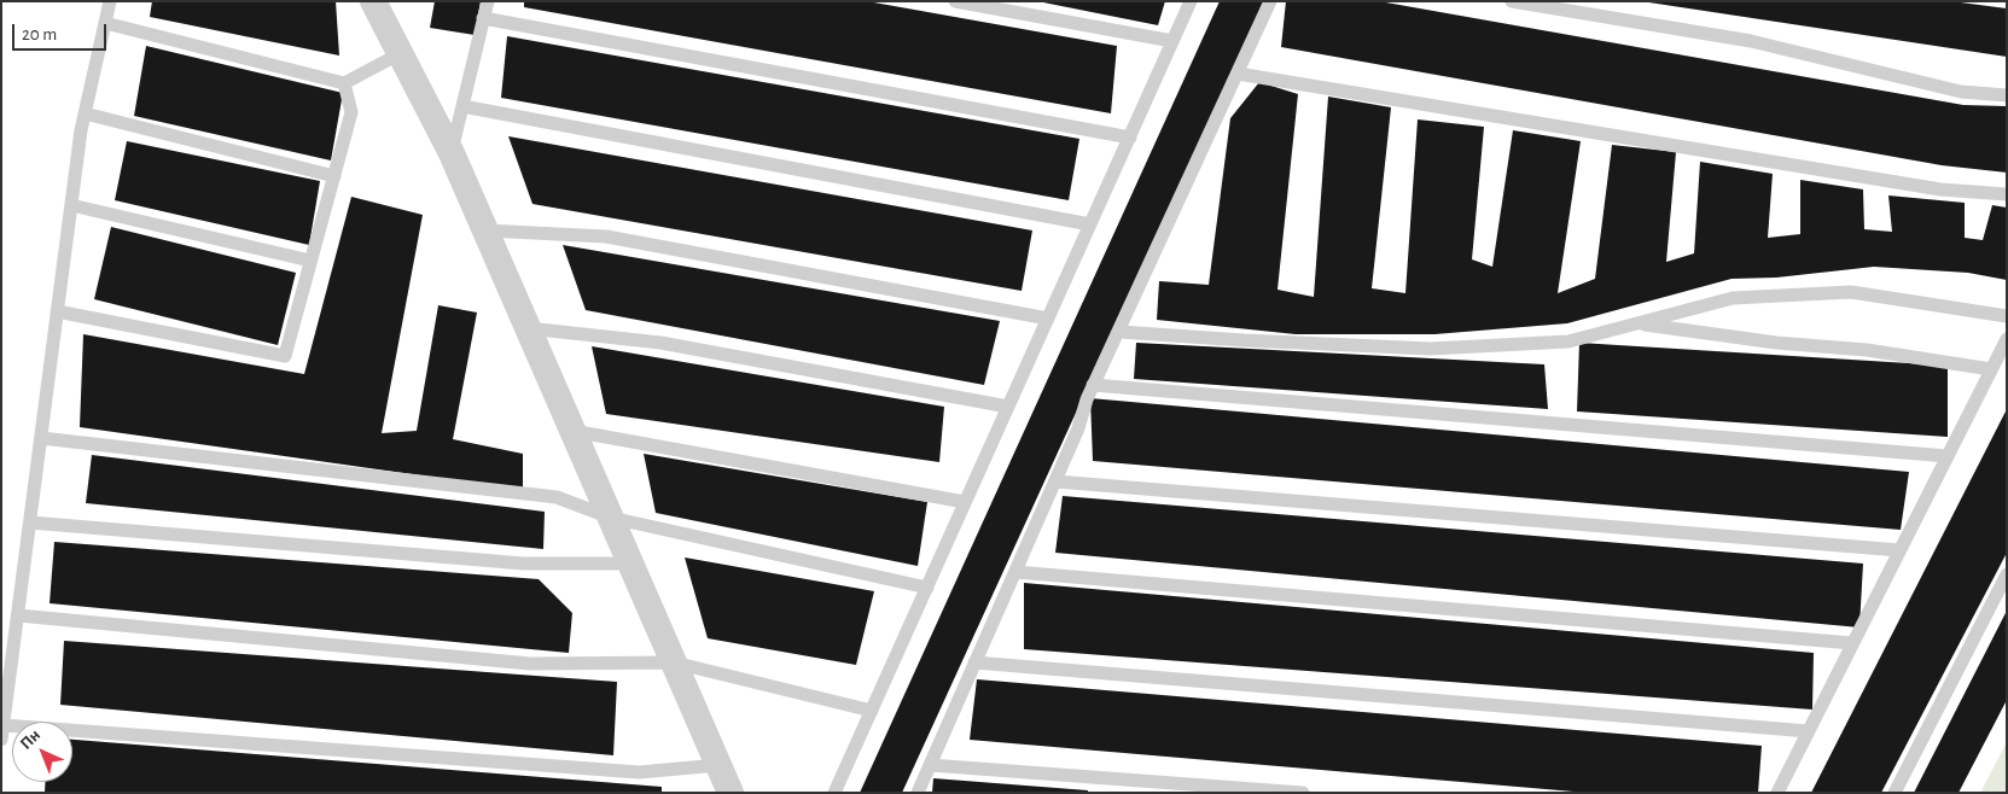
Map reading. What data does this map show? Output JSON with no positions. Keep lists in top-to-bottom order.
{
  "scale_bar": "20 m",
  "north": "top left"
}
